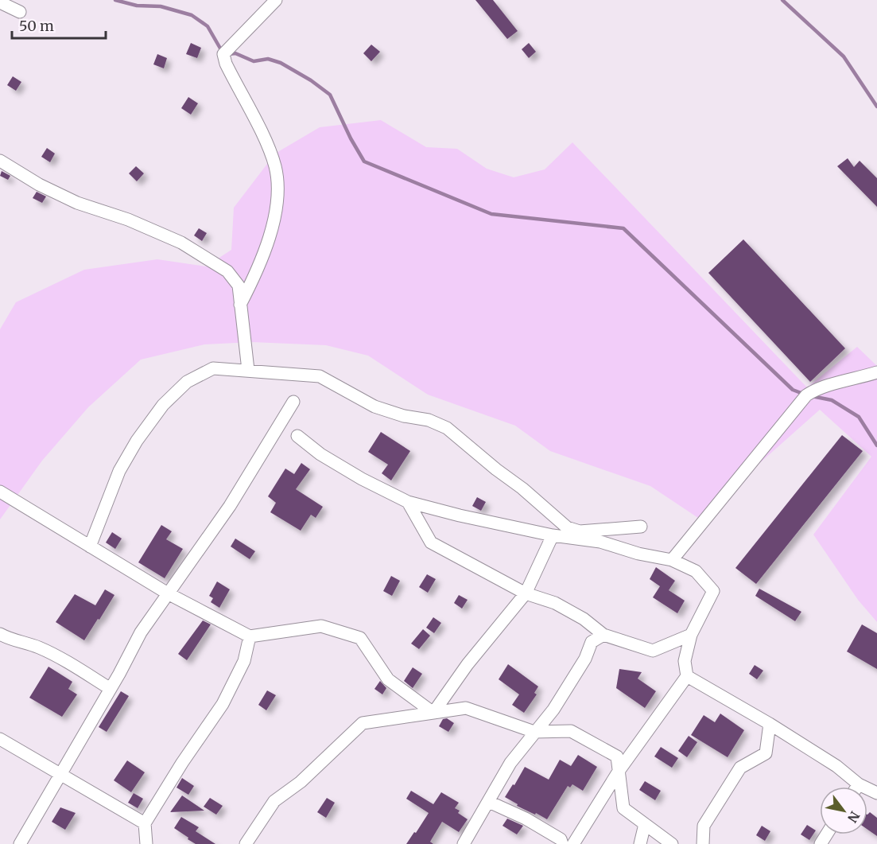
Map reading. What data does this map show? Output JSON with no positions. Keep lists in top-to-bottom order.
{
  "scale_bar": "50 m",
  "north": "bottom right"
}
